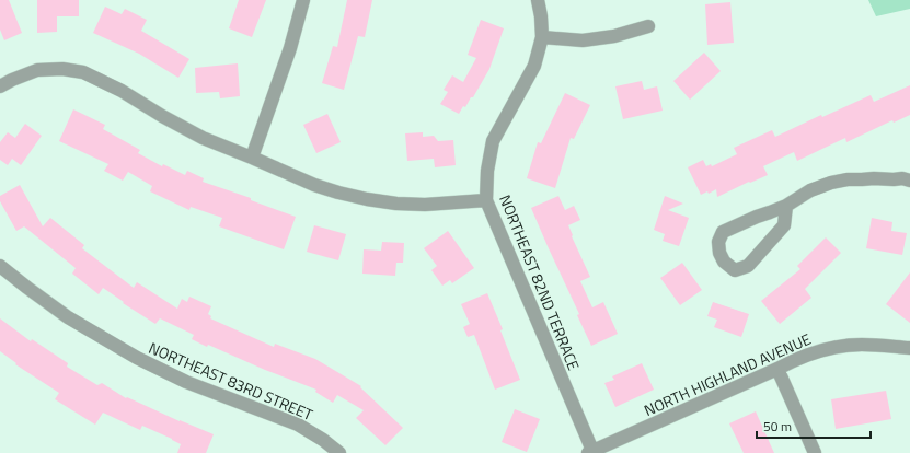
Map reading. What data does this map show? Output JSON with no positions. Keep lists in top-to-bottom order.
{
  "streets": {
    "street": ["NORTHEAST 82ND TERRACE", "NORTH HIGHLAND AVENUE", "NORTHEAST 83RD STREET"]
  },
  "crossings": [
    ["NORTHEAST 82ND TERRACE", "NORTH HIGHLAND AVENUE"]
  ],
  "scale_bar": "50 m"
}
